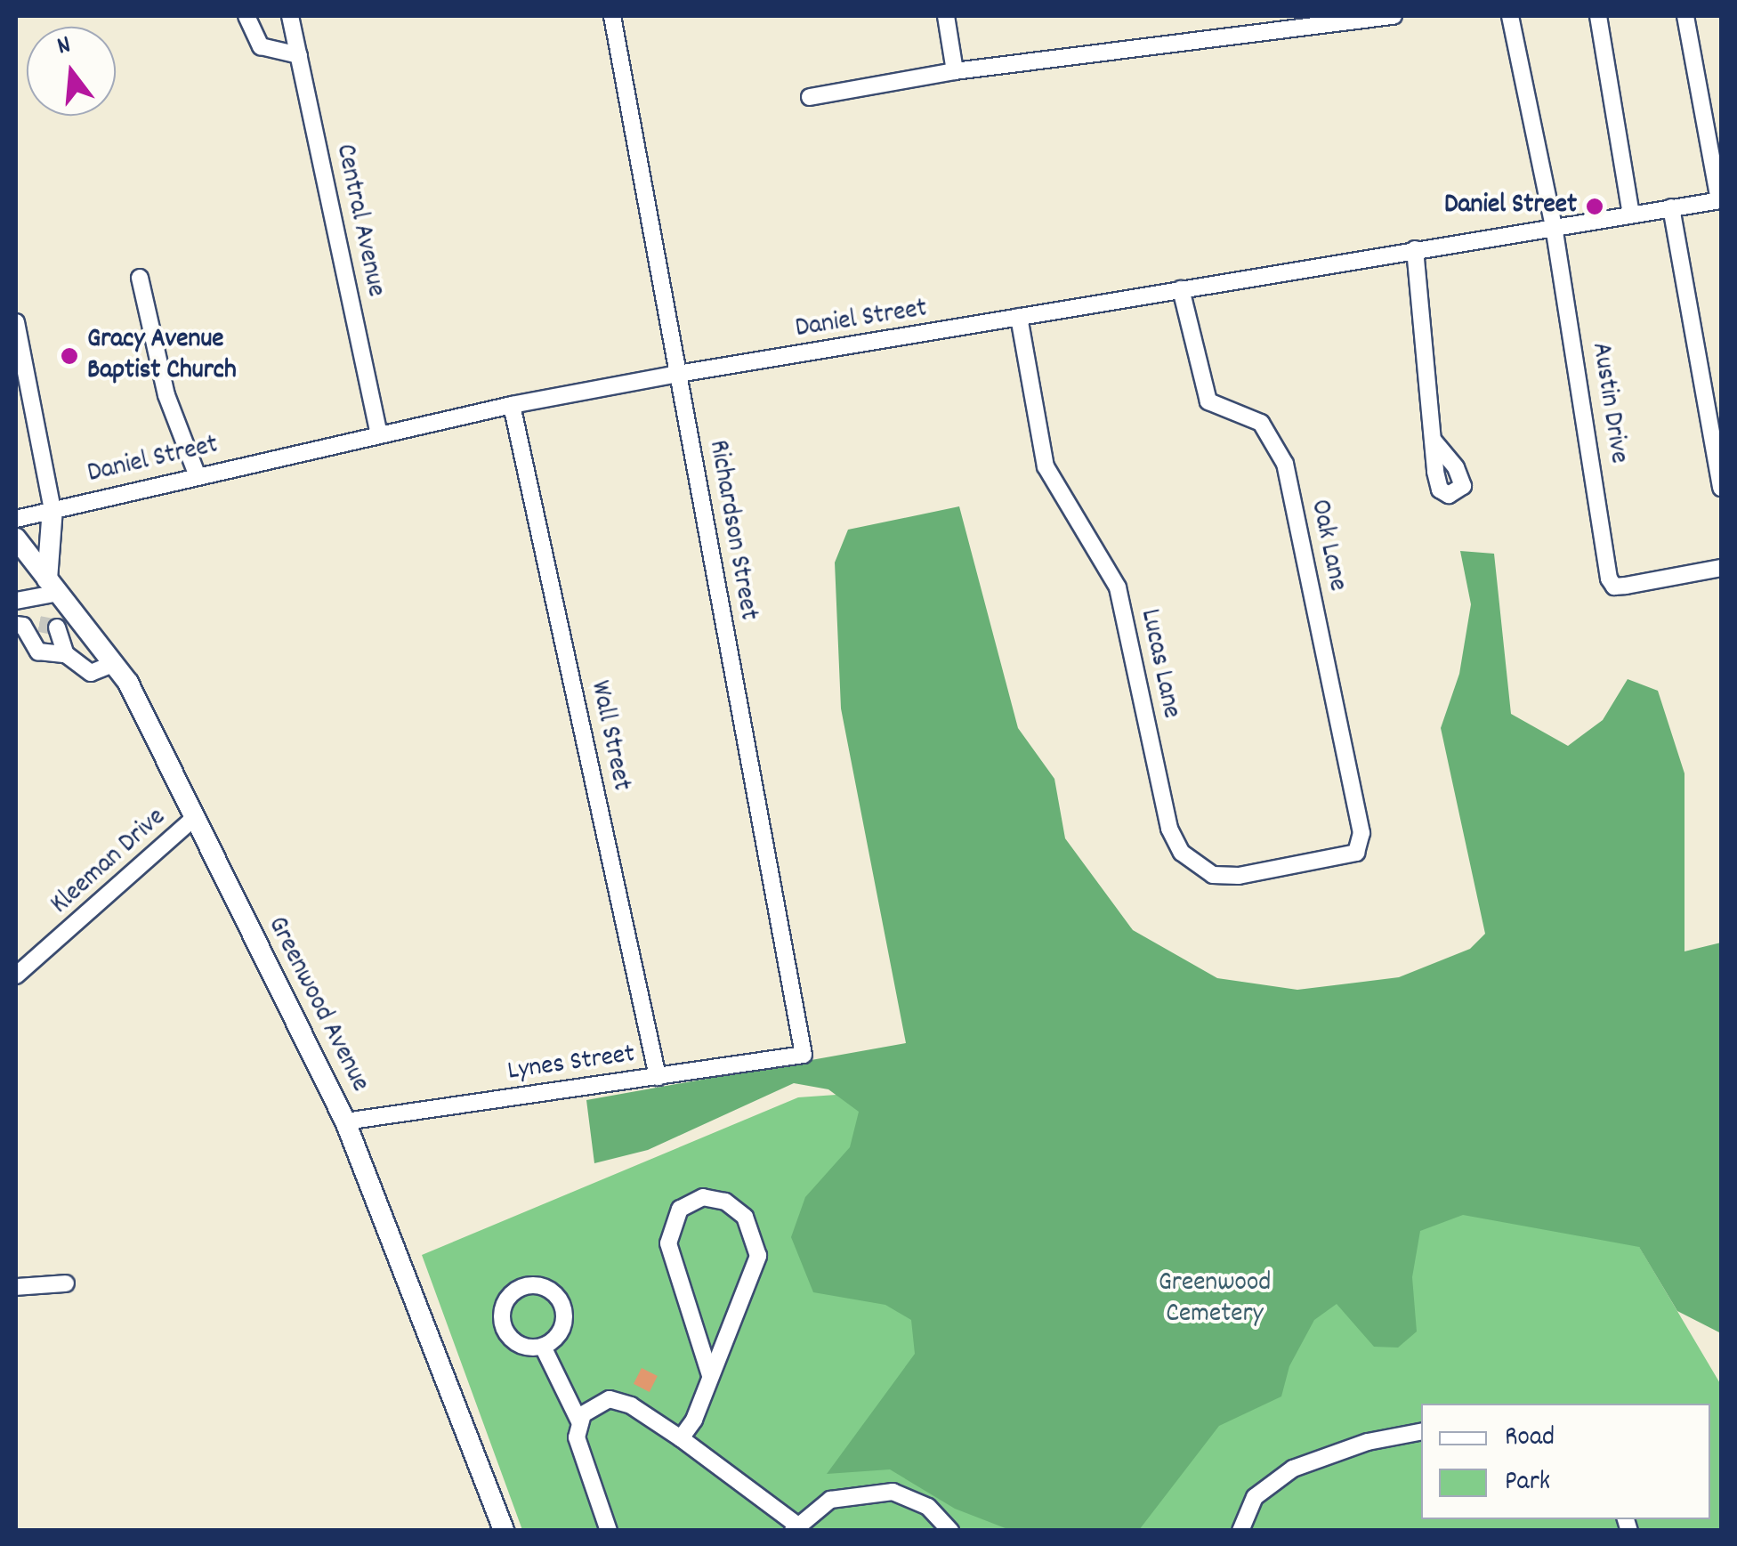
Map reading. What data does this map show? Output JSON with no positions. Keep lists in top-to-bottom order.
{
  "streets": {
    "main road": ["Greenwood Avenue"],
    "street": [
      "Central Avenue",
      "Daniel Street",
      "Austin Drive",
      "Richardson Street",
      "Oak Lane",
      "Lucas Lane",
      "Wall Street",
      "Kleeman Drive",
      "Lynes Street"
    ]
  },
  "crossings": [
    ["Central Avenue", "Daniel Street"],
    ["Daniel Street", "Austin Drive"],
    ["Daniel Street", "Richardson Street"],
    ["Daniel Street", "Oak Lane"],
    ["Daniel Street", "Lucas Lane"],
    ["Daniel Street", "Wall Street"],
    ["Richardson Street", "Lynes Street"],
    ["Oak Lane", "Lucas Lane"],
    ["Wall Street", "Lynes Street"],
    ["Kleeman Drive", "Greenwood Avenue"],
    ["Greenwood Avenue", "Lynes Street"]
  ],
  "parks": ["Greenwood Cemetery"],
  "places": ["Daniel Street", "Gracy Avenue Baptist Church"],
  "legend": ["Road", "Park"],
  "north": "top"
}
